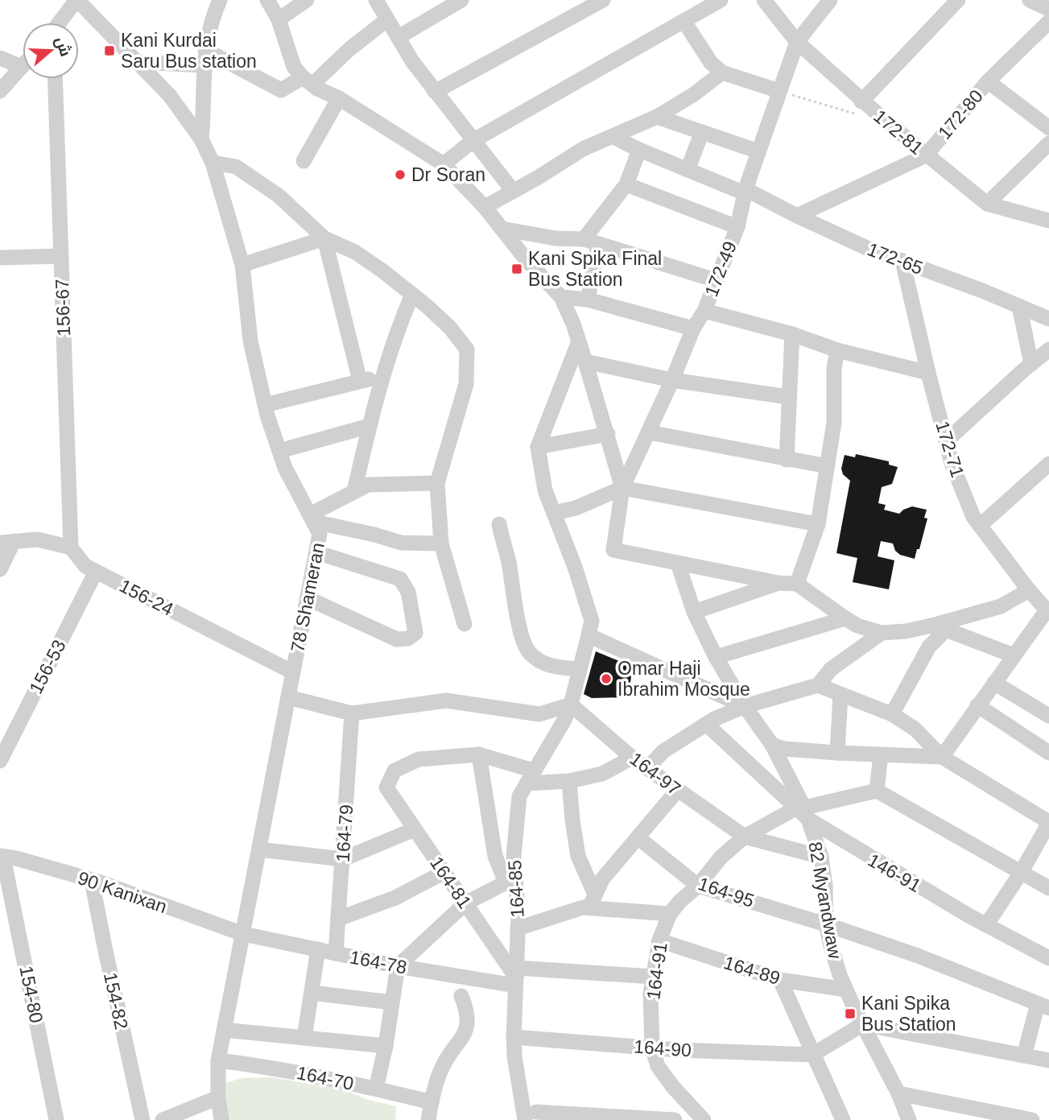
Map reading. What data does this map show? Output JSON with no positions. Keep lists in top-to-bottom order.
{
  "streets": {
    "street": [
      "172-80",
      "172-81",
      "172-65",
      "172-49",
      "156-67",
      "172-71",
      "156-24",
      "78 Shameran",
      "156-53",
      "164-97",
      "164-79",
      "146-91",
      "164-81",
      "164-85",
      "90 Kanixan",
      "164-95",
      "82 Myandwaw",
      "164-78",
      "164-89",
      "164-91",
      "154-80",
      "154-82",
      "164-90",
      "164-70"
    ]
  },
  "crossings": [
    ["172-80", "172-81"],
    ["172-80", "172-65"],
    ["172-81", "172-49"],
    ["172-65", "172-49"],
    ["172-65", "172-71"],
    ["156-67", "156-24"],
    ["156-24", "78 Shameran"],
    ["156-24", "156-53"],
    ["78 Shameran", "90 Kanixan"],
    ["78 Shameran", "164-78"],
    ["78 Shameran", "164-70"],
    ["164-97", "164-85"],
    ["164-97", "82 Myandwaw"],
    ["164-97", "164-91"],
    ["164-79", "164-78"],
    ["146-91", "82 Myandwaw"],
    ["164-81", "164-85"],
    ["164-81", "164-78"],
    ["164-85", "164-78"],
    ["164-85", "164-90"],
    ["90 Kanixan", "164-78"],
    ["90 Kanixan", "154-80"],
    ["90 Kanixan", "154-82"],
    ["164-95", "82 Myandwaw"],
    ["164-95", "164-91"],
    ["82 Myandwaw", "164-89"],
    ["164-78", "164-91"],
    ["164-89", "164-91"],
    ["164-91", "164-90"]
  ],
  "places": {
    "transit": ["Kani Kurdai Saru Bus station", "Kani Spika Final Bus Station", "Kani Spika Bus Station"],
    "other": ["Dr Soran", "Omar Haji Ibrahim Mosque"]
  },
  "north": "right"
}
